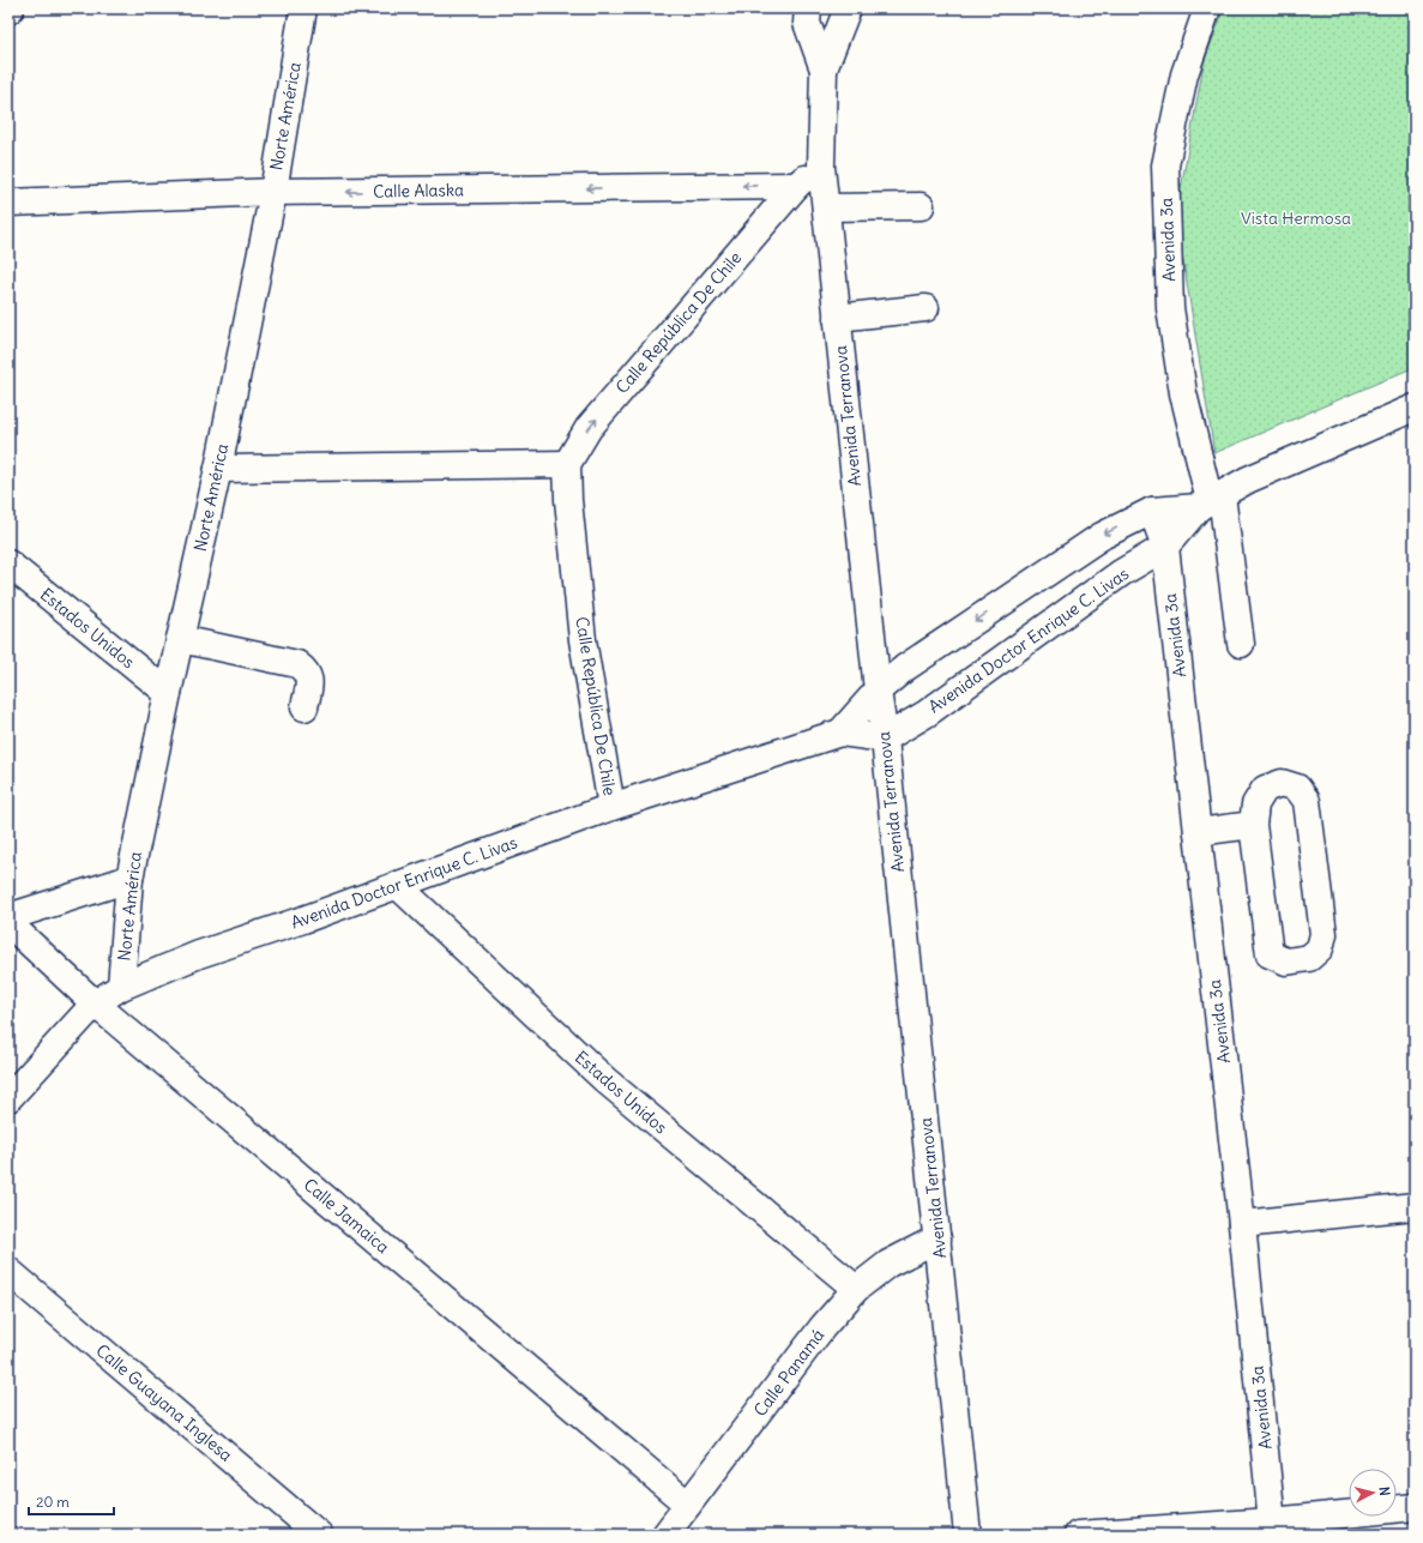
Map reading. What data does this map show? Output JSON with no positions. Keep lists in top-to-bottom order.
{
  "streets": {
    "street": [
      "Norte América",
      "Calle Alaska",
      "Avenida 3a",
      "Calle República De Chile",
      "Avenida Terranova",
      "Estados Unidos",
      "Avenida Doctor Enrique C. Livas",
      "Calle Jamaica",
      "Calle Panamá",
      "Calle Guayana Inglesa"
    ]
  },
  "crossings": [
    ["Norte América", "Calle Alaska"],
    ["Norte América", "Estados Unidos"],
    ["Norte América", "Avenida Doctor Enrique C. Livas"],
    ["Calle Alaska", "Calle República De Chile"],
    ["Avenida 3a", "Avenida Doctor Enrique C. Livas"],
    ["Calle República De Chile", "Avenida Doctor Enrique C. Livas"],
    ["Avenida Terranova", "Avenida Doctor Enrique C. Livas"],
    ["Avenida Terranova", "Calle Panamá"],
    ["Estados Unidos", "Avenida Doctor Enrique C. Livas"],
    ["Estados Unidos", "Calle Panamá"],
    ["Avenida Doctor Enrique C. Livas", "Calle Jamaica"],
    ["Calle Jamaica", "Calle Panamá"]
  ],
  "one_way": ["Calle Alaska", "Calle República De Chile"],
  "parks": ["Vista Hermosa"],
  "scale_bar": "20 m",
  "north": "right"
}
